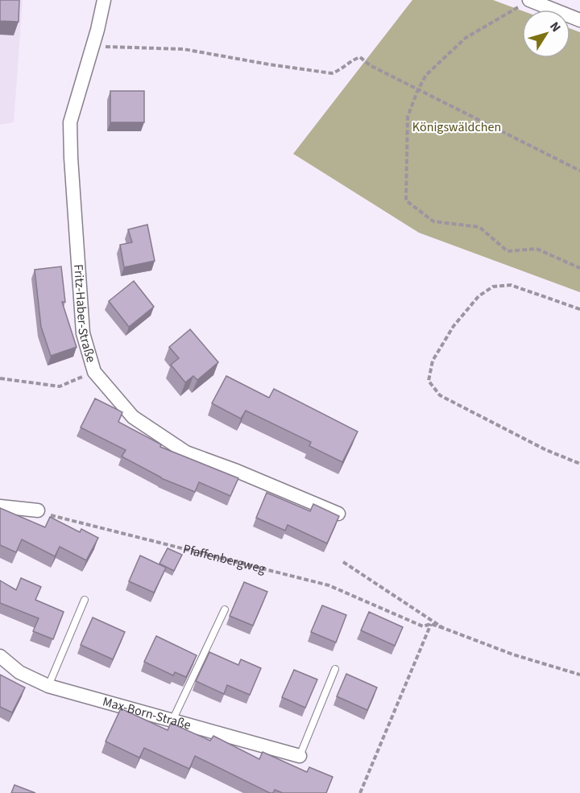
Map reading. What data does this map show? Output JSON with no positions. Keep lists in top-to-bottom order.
{
  "streets": {
    "street": ["Fritz-Haber-Straße", "Max-Born-Straße"],
    "path": ["Pfaffenbergweg"]
  },
  "parks": ["Königswäldchen"],
  "north": "top right"
}
